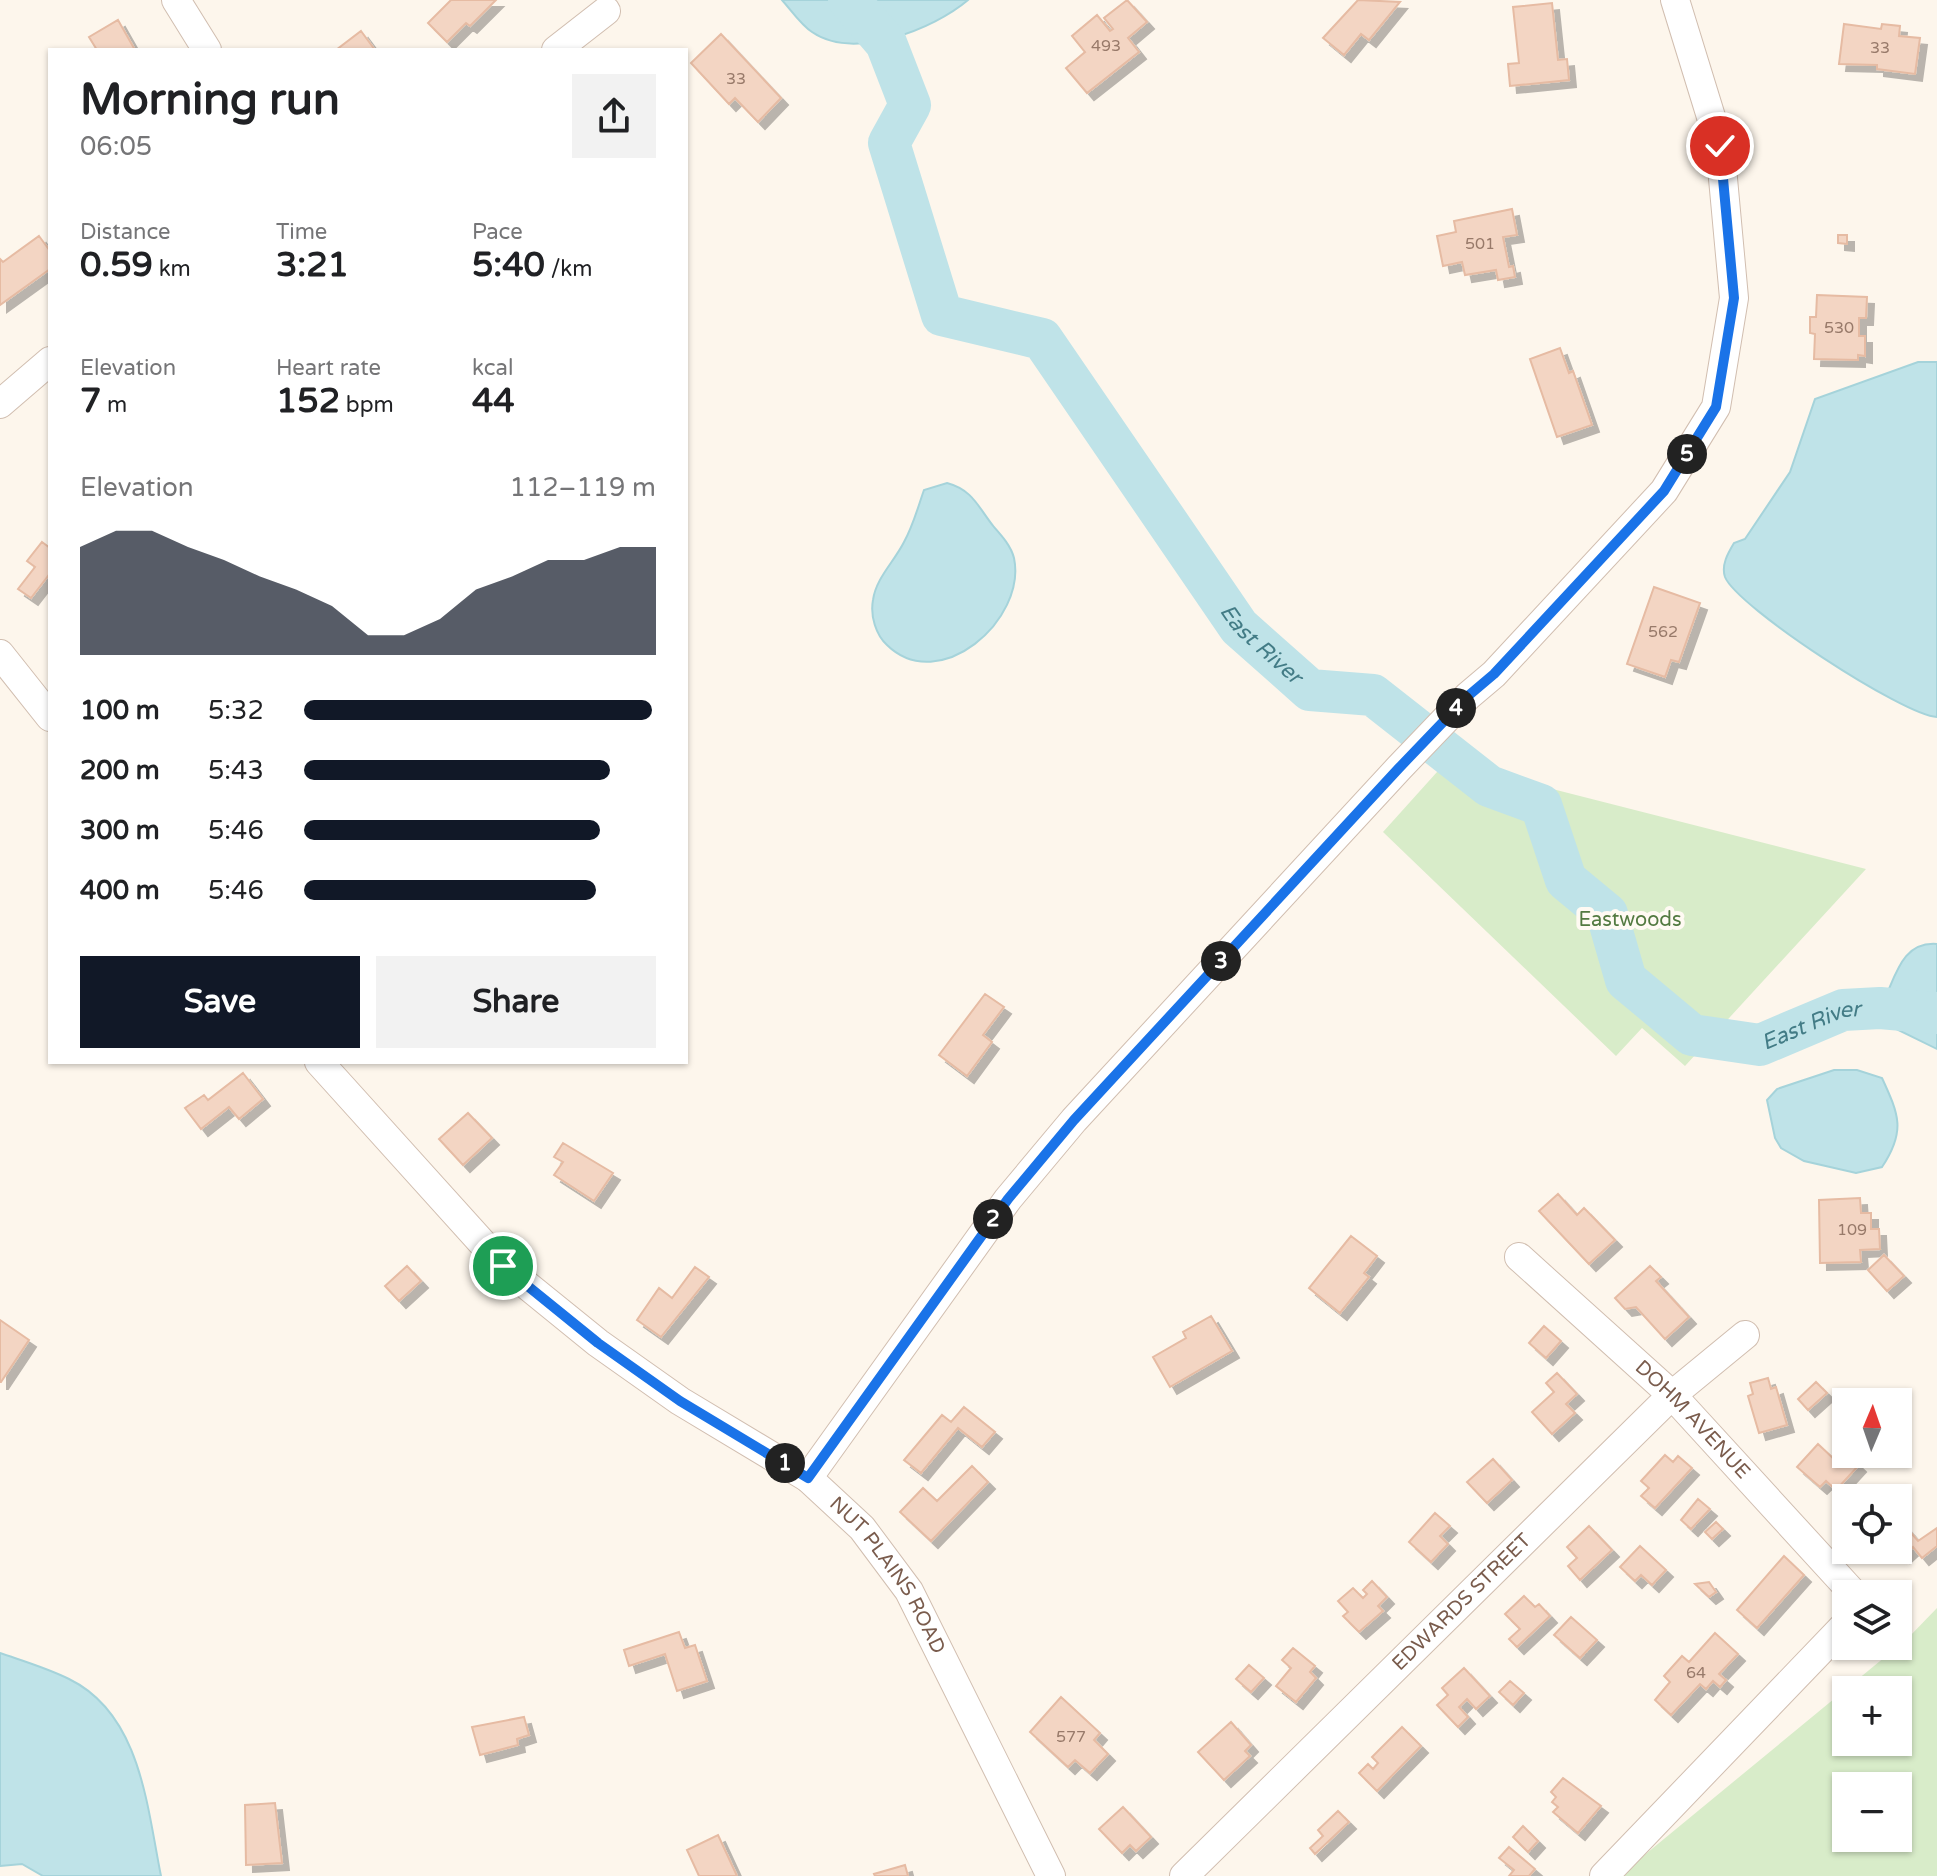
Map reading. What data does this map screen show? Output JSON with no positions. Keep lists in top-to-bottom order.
{
  "streets": {
    "street": ["DOHM AVENUE", "NUT PLAINS ROAD", "EDWARDS STREET"]
  },
  "crossings": [
    ["DOHM AVENUE", "EDWARDS STREET"]
  ],
  "water": ["East River"],
  "parks": ["Eastwoods"],
  "house_numbers": [
    "493",
    "33",
    "33",
    "501",
    "530",
    "562",
    "109",
    "64",
    "577"
  ],
  "north": "top",
  "page": {
    "heading": ["Morning run", "06:05"],
    "stats": [
      ["Distance", "0.59 km"],
      ["Time", "3:21"],
      ["Pace", "5:40 /km"],
      ["Elevation", "7 m"],
      ["Heart rate", "152 bpm"],
      ["kcal", "44"]
    ],
    "pins": [
      "5",
      "4",
      "3",
      "2",
      "1"
    ],
    "chart": ["Elevation", "112–119 m"],
    "list": [
      {
        "name": "100 m",
        "note": "5:32"
      },
      {
        "name": "200 m",
        "note": "5:43"
      },
      {
        "name": "300 m",
        "note": "5:46"
      },
      {
        "name": "400 m",
        "note": "5:46"
      }
    ],
    "buttons": ["Save", "Share"],
    "map_buttons": ["+", "−"]
  }
}
